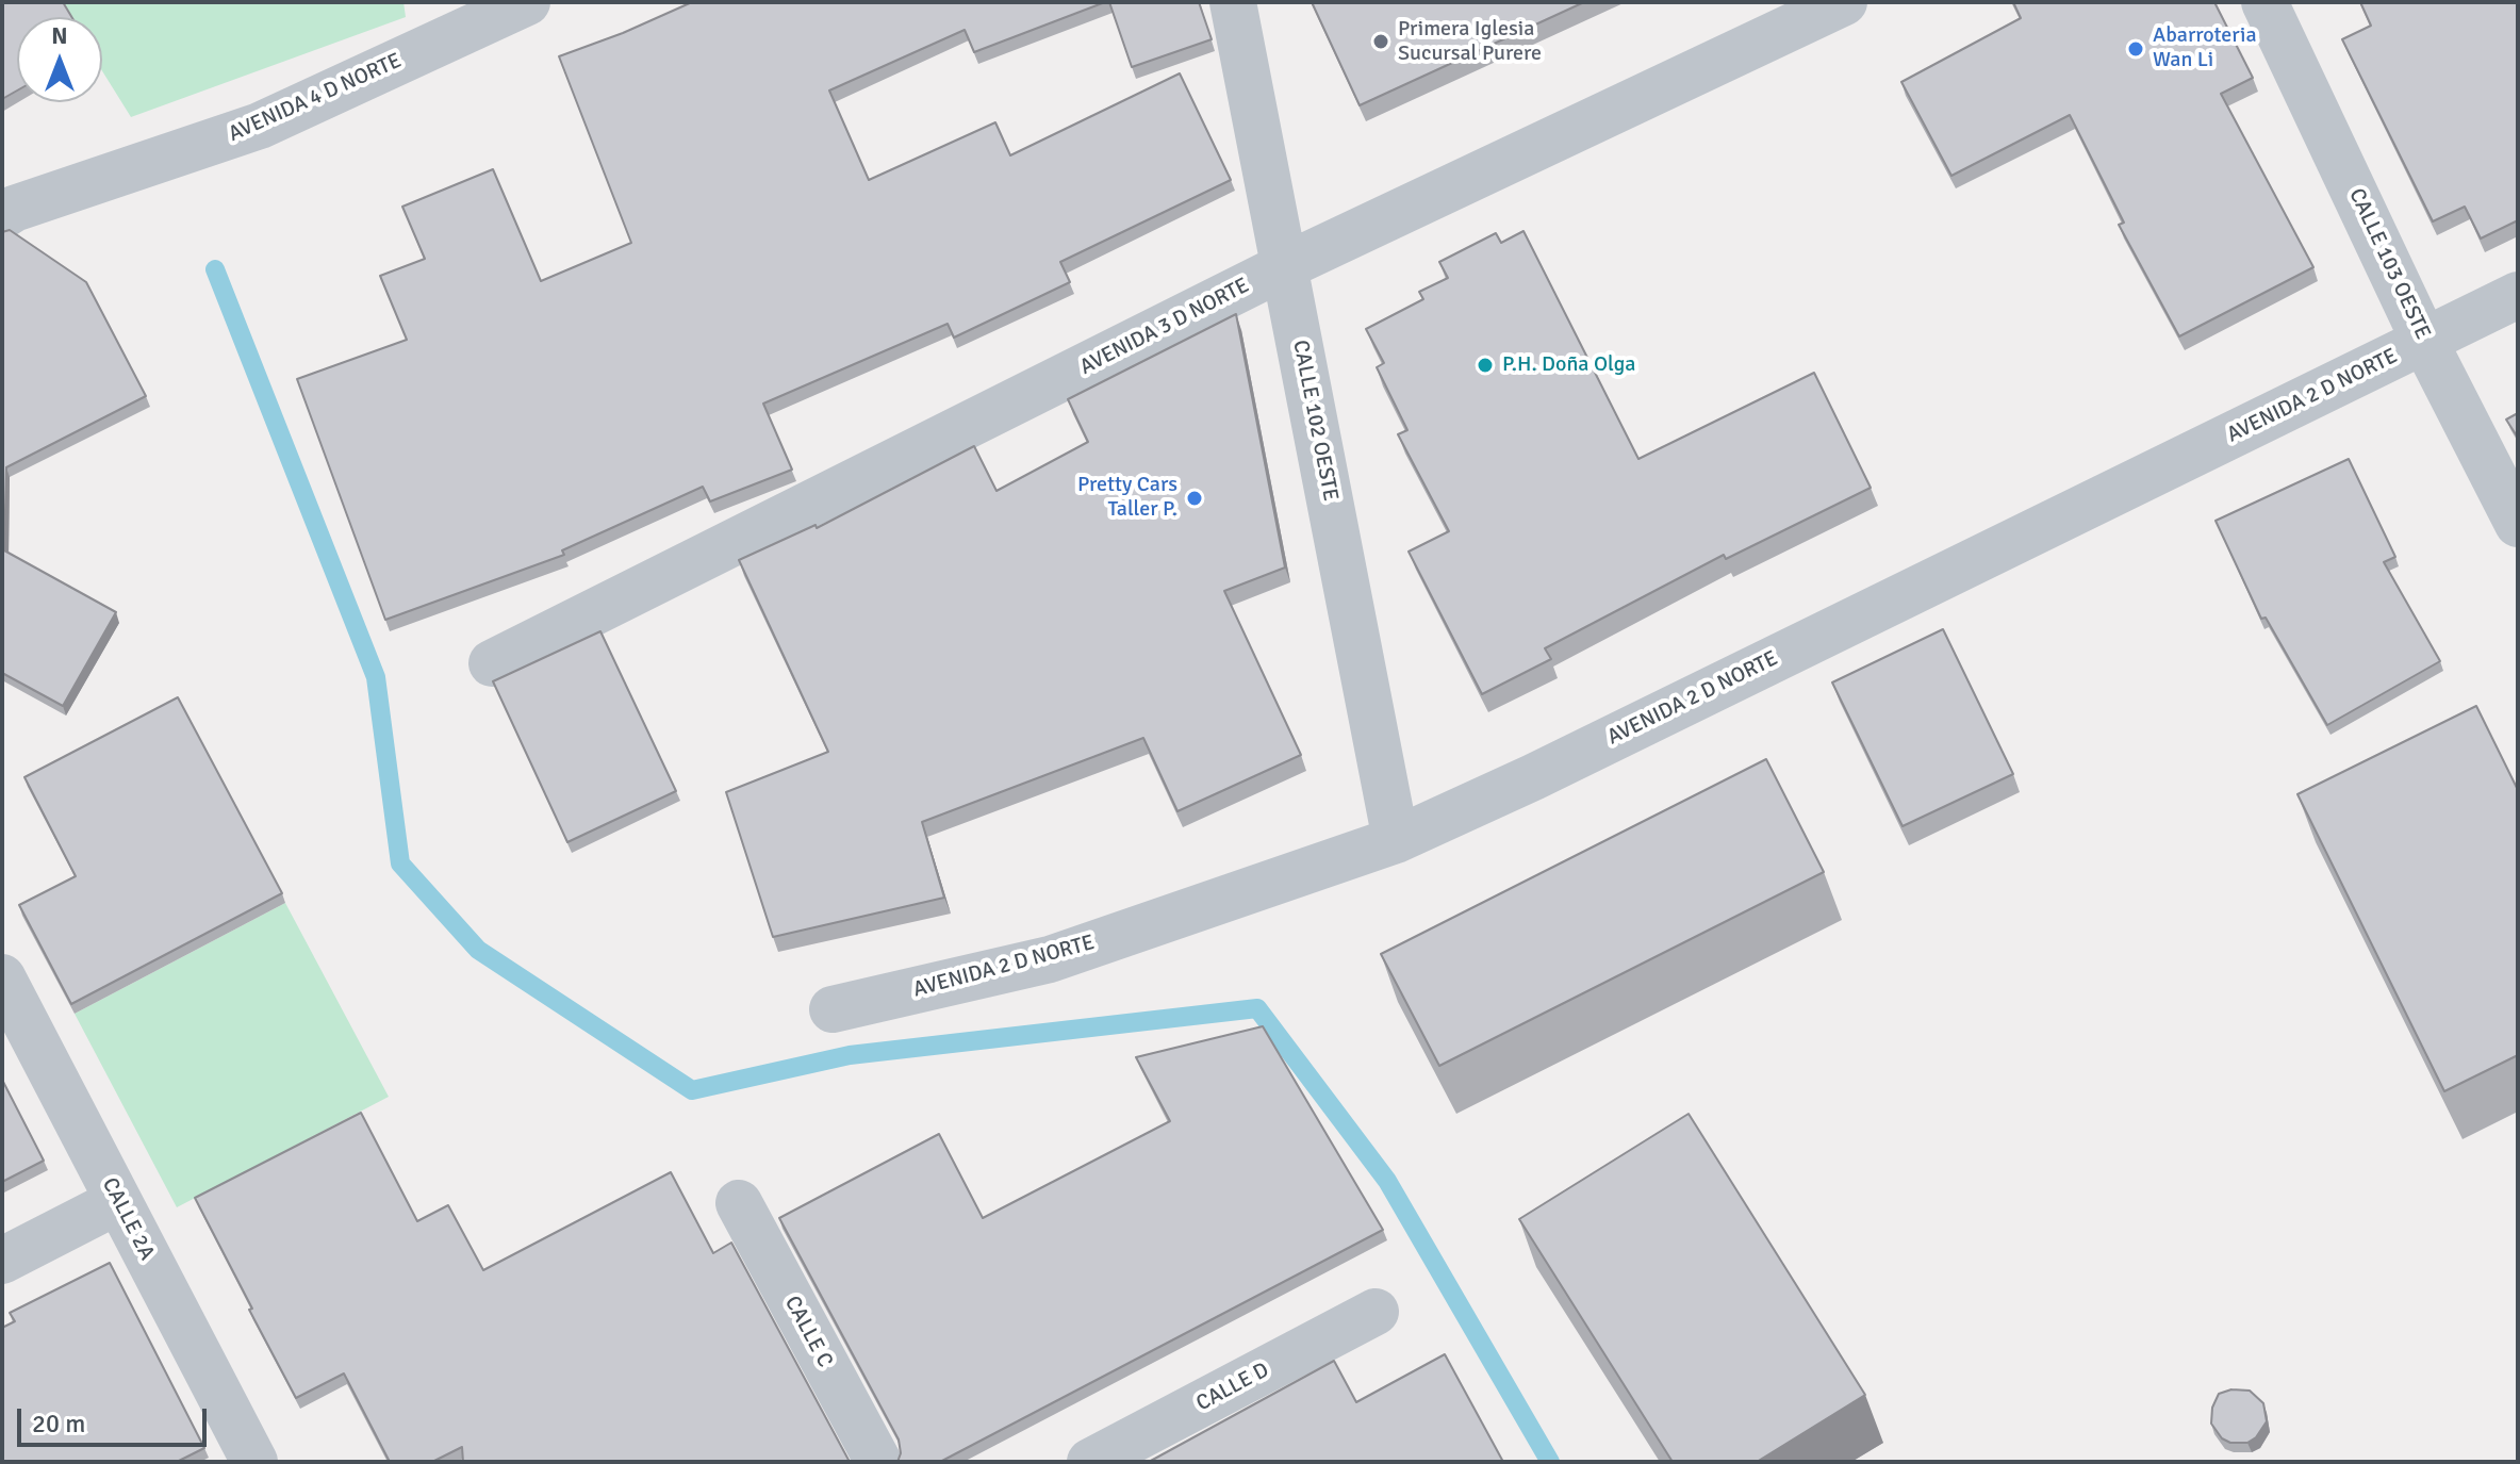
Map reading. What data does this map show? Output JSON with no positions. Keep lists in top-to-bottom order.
{
  "streets": {
    "street": [
      "AVENIDA 4 D NORTE",
      "CALLE 103 OESTE",
      "AVENIDA 3 D NORTE",
      "AVENIDA 2 D NORTE",
      "CALLE 102 OESTE",
      "CALLE 2A",
      "CALLE C",
      "CALLE D"
    ]
  },
  "crossings": [
    ["CALLE 103 OESTE", "AVENIDA 2 D NORTE"],
    ["AVENIDA 3 D NORTE", "CALLE 102 OESTE"],
    ["AVENIDA 2 D NORTE", "CALLE 102 OESTE"]
  ],
  "places": [
    "Primera Iglesia Sucursal Purere",
    "Abarroteria Wan Li",
    "P.H. Doña Olga",
    "Pretty Cars Taller P."
  ],
  "scale_bar": "20 m",
  "north": "top"
}
